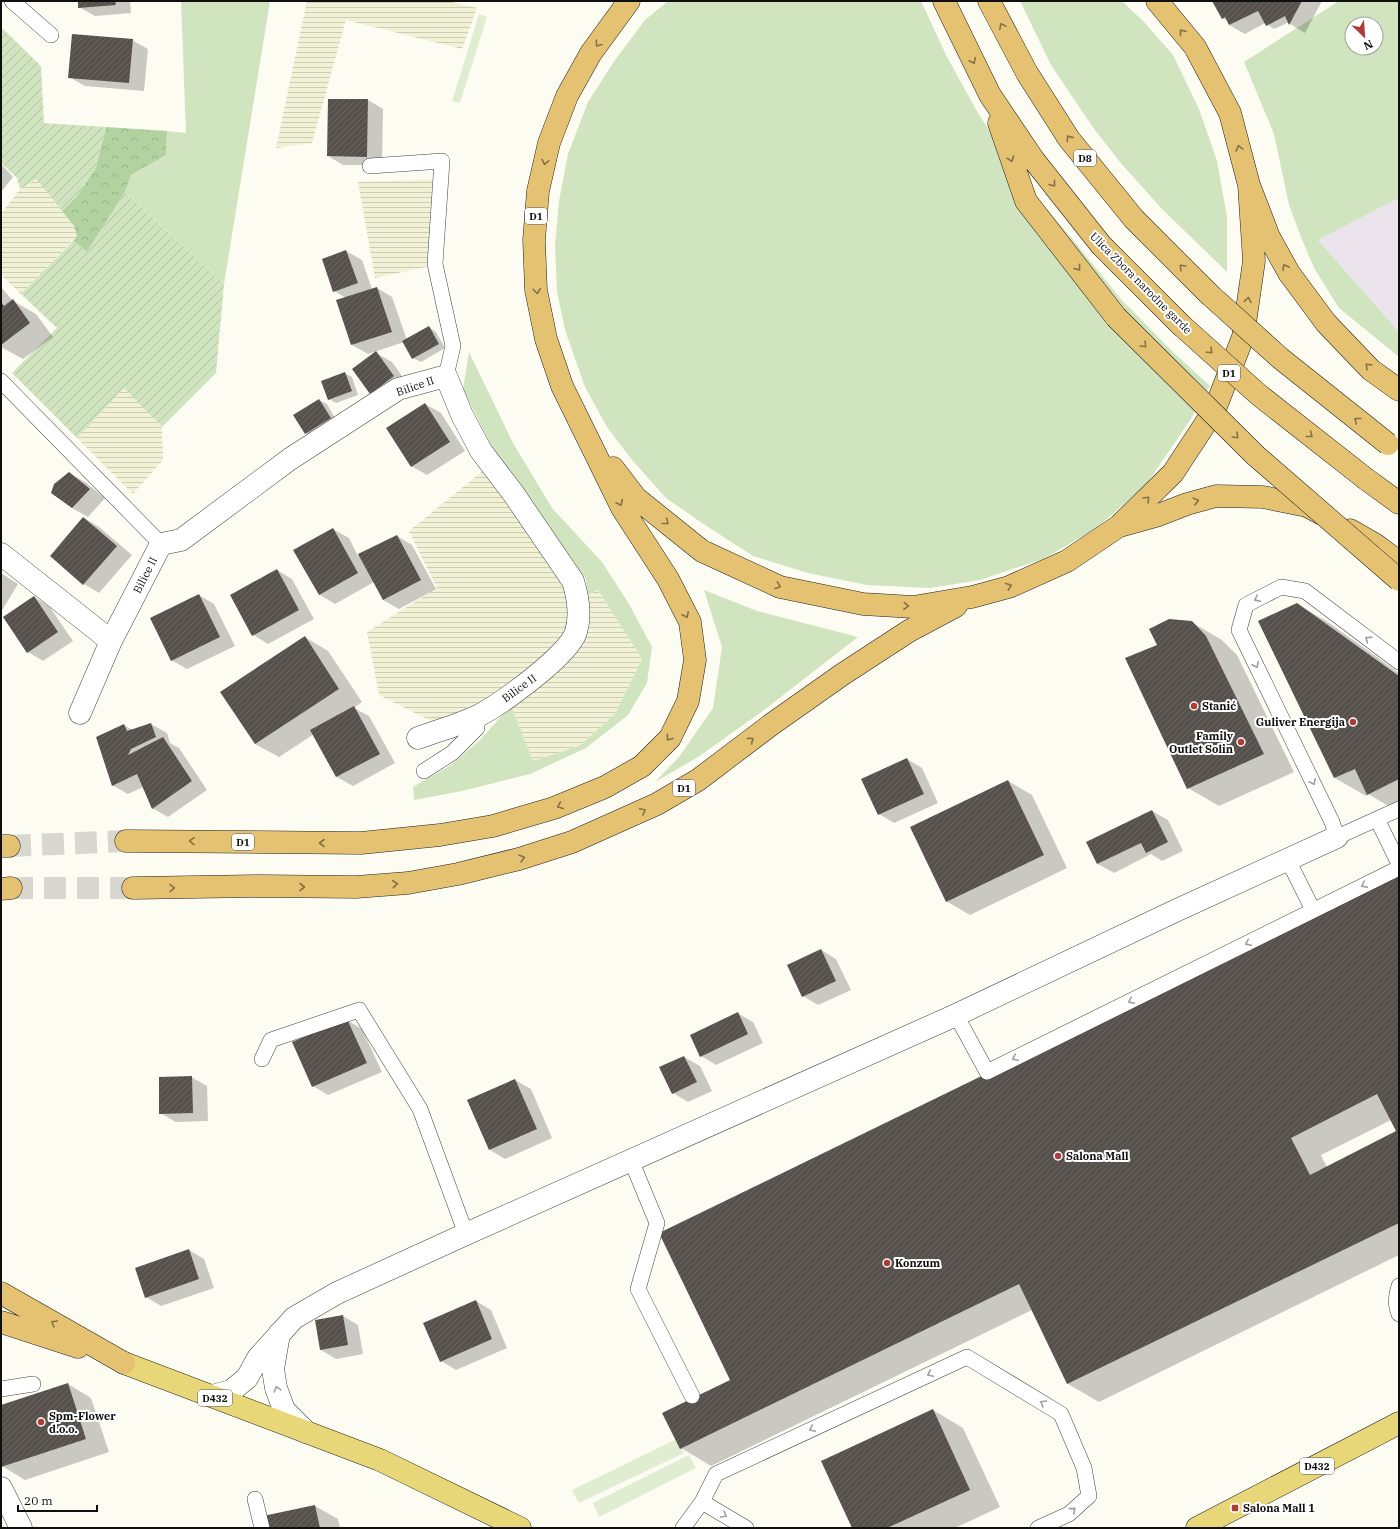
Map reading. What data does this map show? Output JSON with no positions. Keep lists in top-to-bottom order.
{
  "streets": {
    "highway": ["D8", "D1", "Ulica Zbora narodne garde"],
    "main road": ["D432"],
    "street": ["Bilice II"]
  },
  "places": {
    "other": [
      "Stanić",
      "Guliver Energija",
      "Family Outlet Solin",
      "Salona Mall",
      "Konzum",
      "Spm-Flower d.o.o."
    ],
    "transit": ["Salona Mall 1"]
  },
  "scale_bar": "20 m",
  "north": "bottom right"
}
